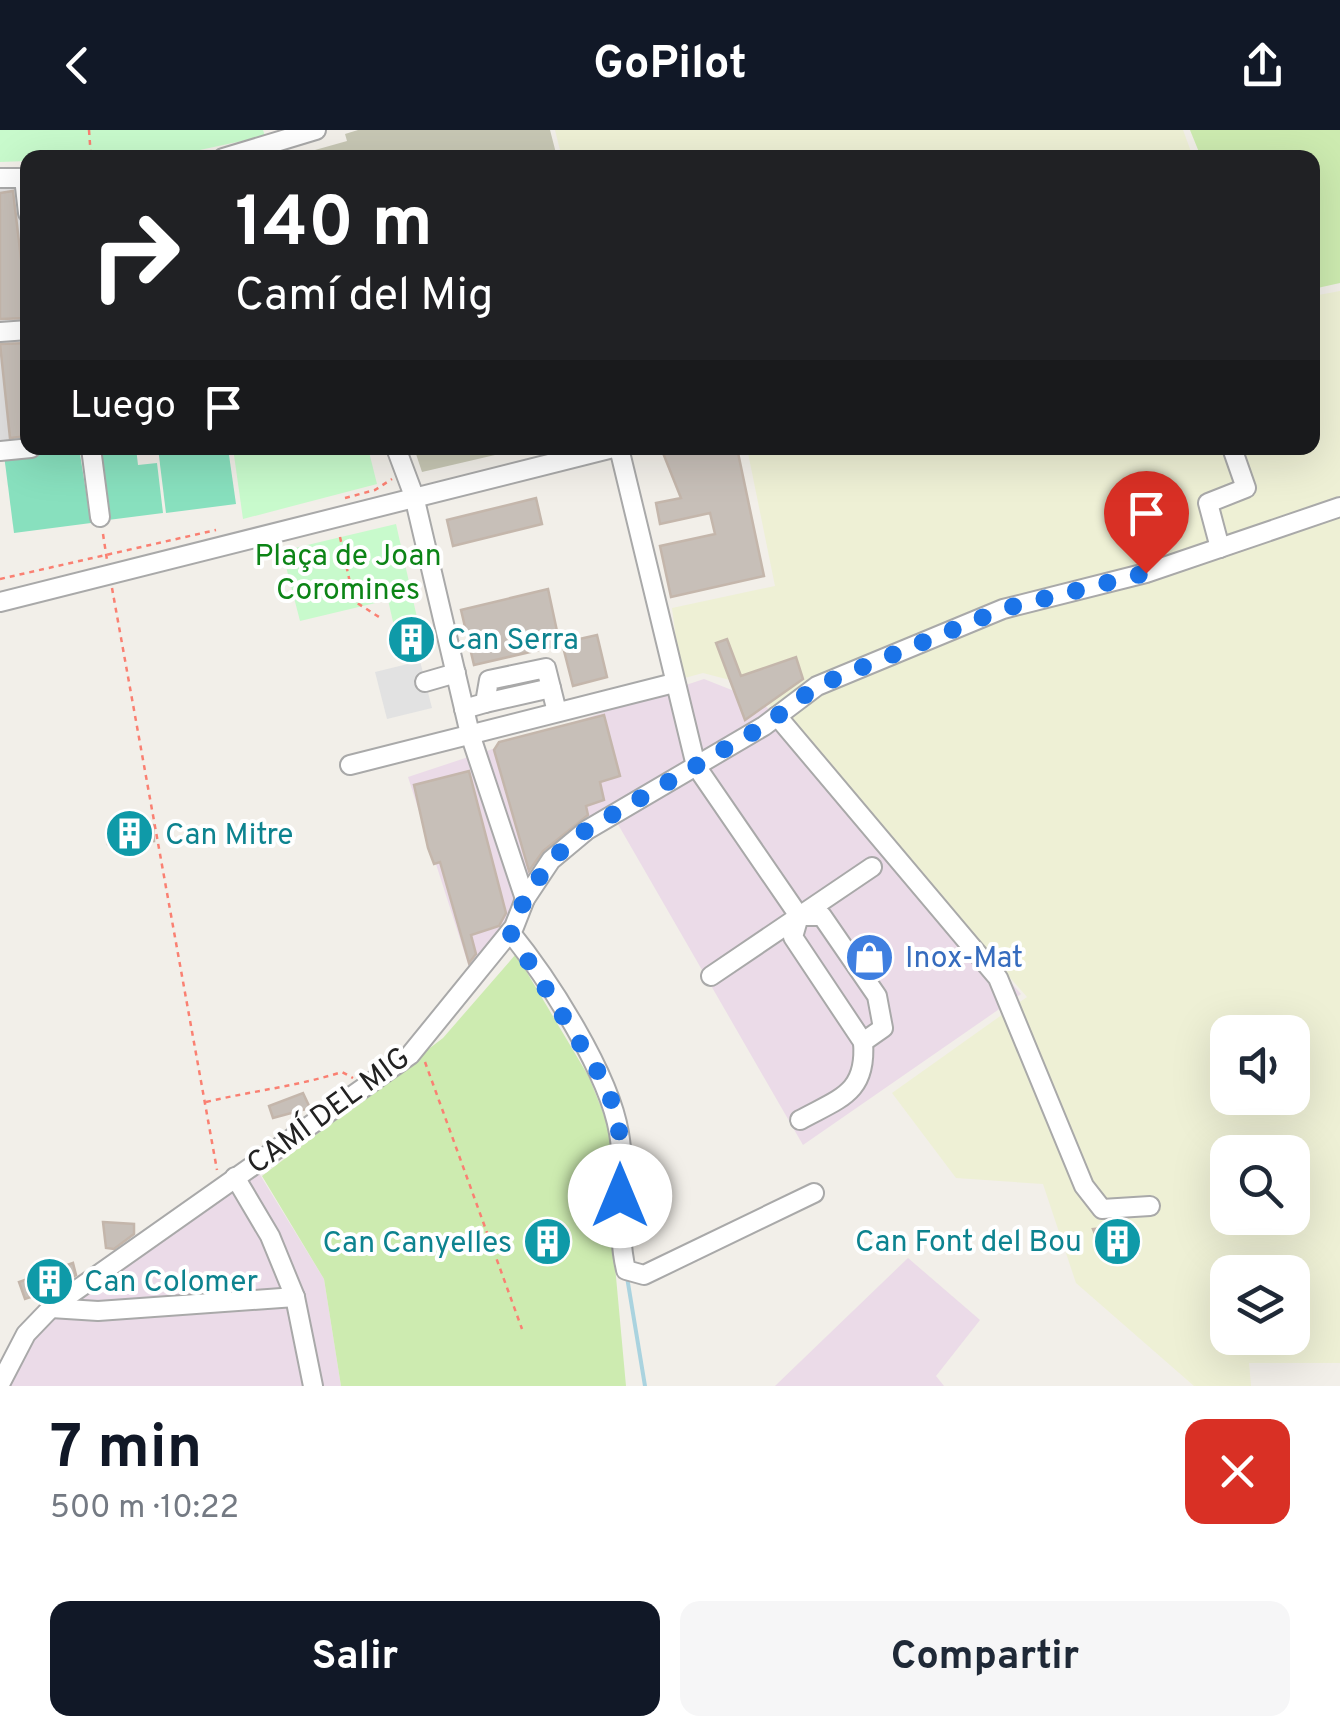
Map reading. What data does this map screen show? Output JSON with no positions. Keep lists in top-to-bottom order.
{
  "streets": {
    "street": ["CAMÍ DEL MIG"]
  },
  "parks": ["Plaça de Joan Coromines"],
  "places": {
    "building": [
      "Can Serra",
      "Can Mitre",
      "Can Font del Bou",
      "Can Canyelles",
      "Can Colomer"
    ],
    "shop": ["Inox-Mat"]
  },
  "page": {
    "header": "GoPilot",
    "turn": ["140 m", "Camí del Mig"],
    "then": "Luego",
    "heading": ["7 min", "500 m · 10:22"],
    "buttons": ["Salir", "Compartir"]
  }
}
